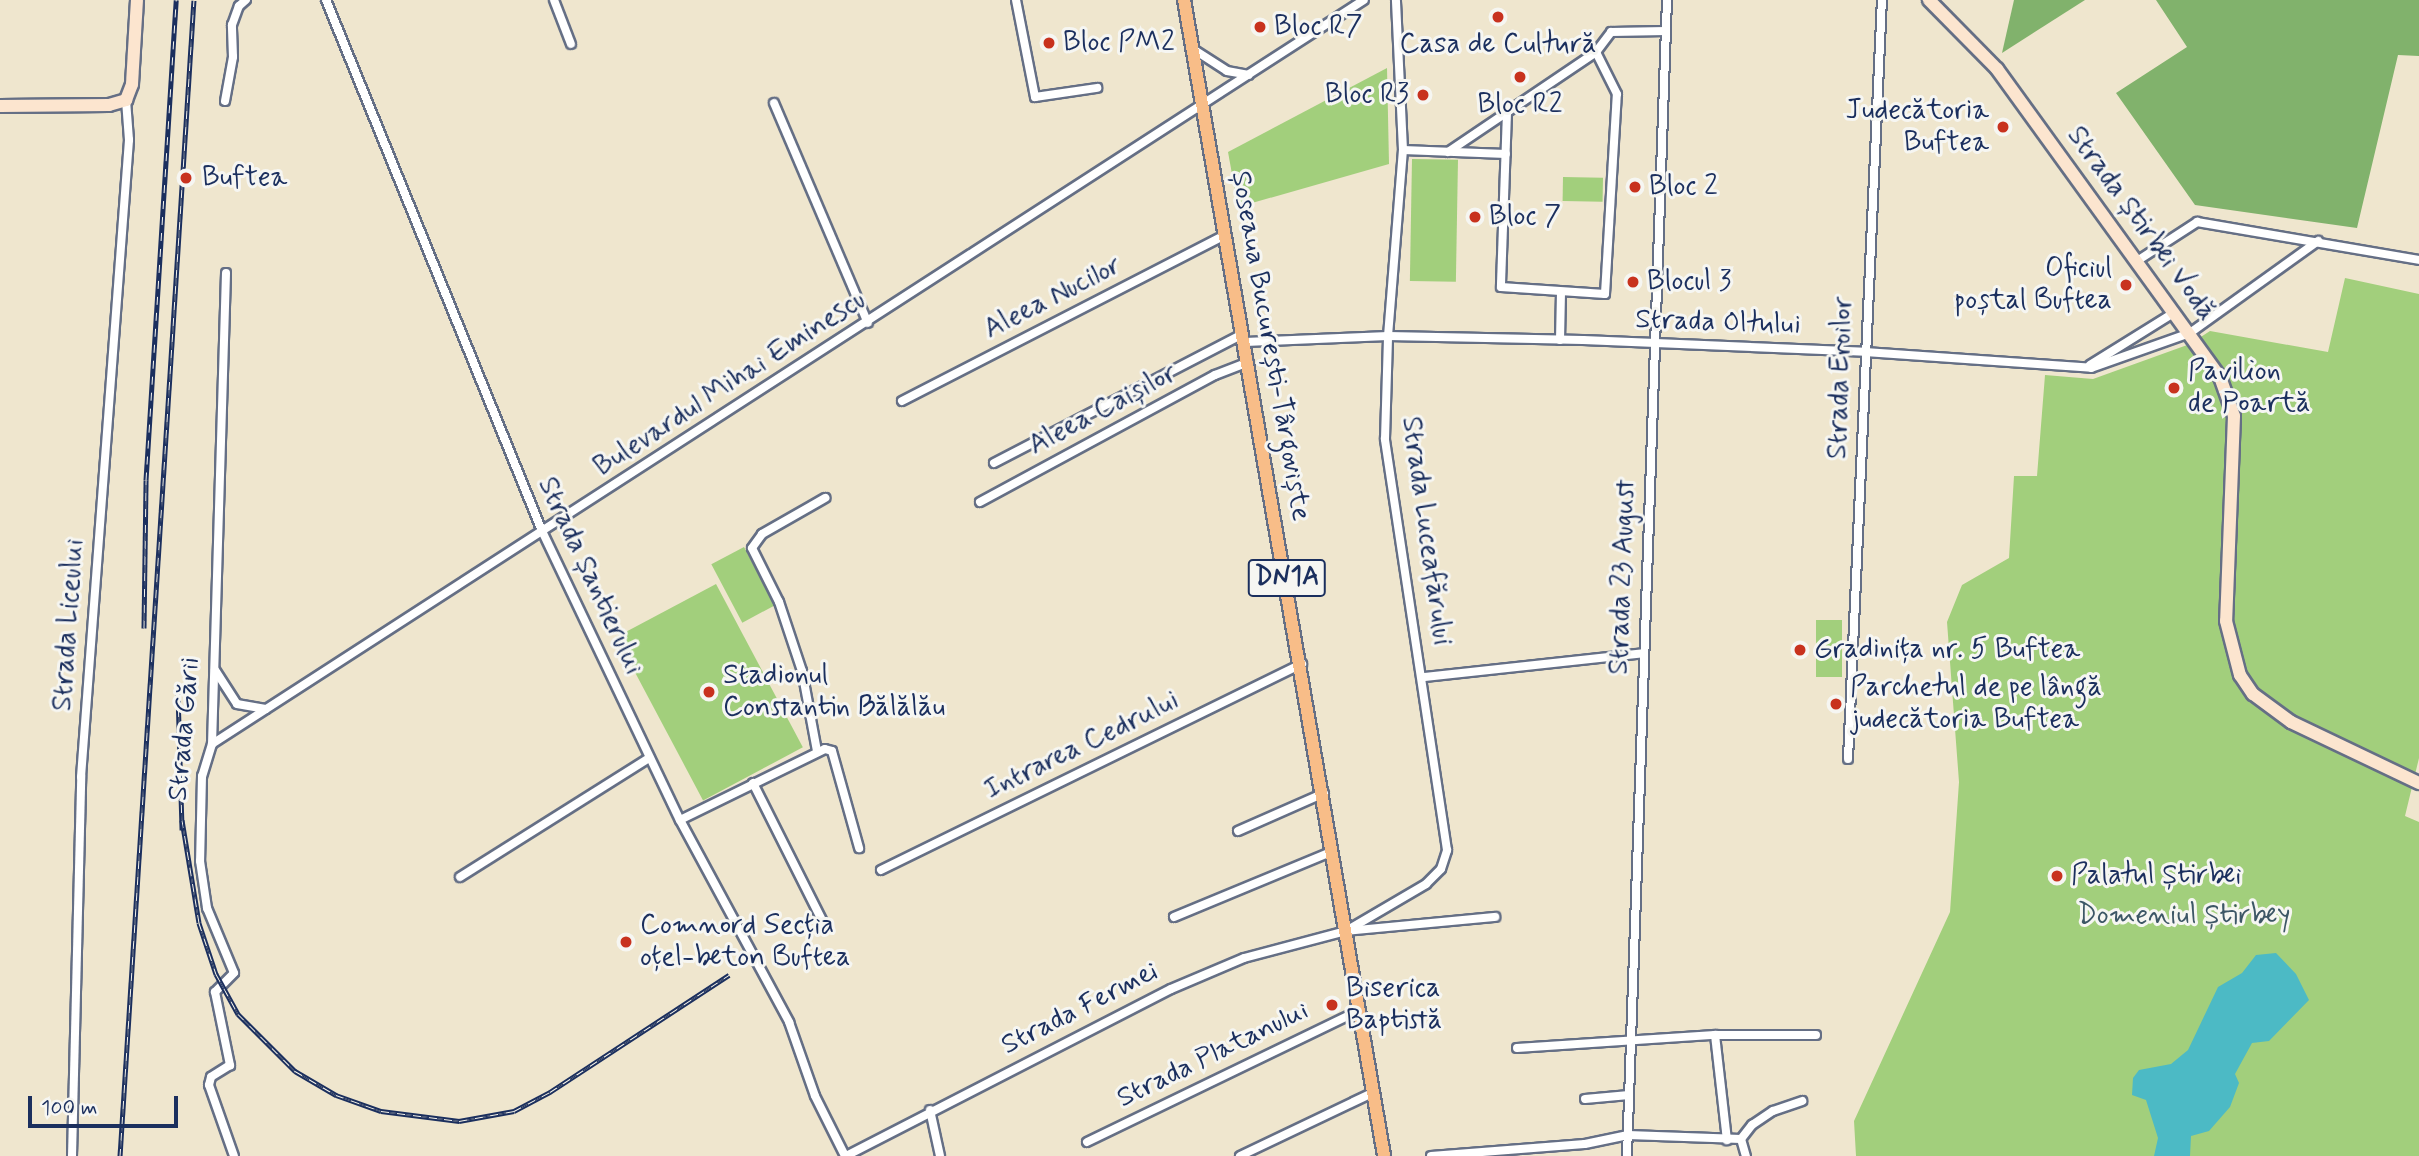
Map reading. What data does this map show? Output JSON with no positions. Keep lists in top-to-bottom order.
{
  "streets": {
    "main road": ["Șoseaua București-Târgoviște", "DN1A"],
    "street": [
      "Strada Știrbei Vodă",
      "Aleea Nucilor",
      "Strada Oltului",
      "Strada Eroilor",
      "Bulevardul Mihai Eminescu",
      "Aleea Caișilor",
      "Strada Luceafărului",
      "Strada Șantierului",
      "Strada 23 August",
      "Strada Liceului",
      "Strada Gării",
      "Intrarea Cedrului",
      "Strada Fermei",
      "Strada Platanului"
    ]
  },
  "crossings": [
    ["Strada Știrbei Vodă", "Strada Oltului"],
    ["Aleea Nucilor", "Șoseaua București-Târgoviște"],
    ["Strada Oltului", "Șoseaua București-Târgoviște"],
    ["Strada Oltului", "Strada Eroilor"],
    ["Strada Oltului", "Strada Luceafărului"],
    ["Strada Oltului", "Strada 23 August"],
    ["Șoseaua București-Târgoviște", "Bulevardul Mihai Eminescu"],
    ["Șoseaua București-Târgoviște", "Aleea Caișilor"],
    ["Șoseaua București-Târgoviște", "Strada Luceafărului"],
    ["Șoseaua București-Târgoviște", "Intrarea Cedrului"],
    ["Șoseaua București-Târgoviște", "Strada Fermei"],
    ["Șoseaua București-Târgoviște", "Strada Platanului"],
    ["Bulevardul Mihai Eminescu", "Strada Șantierului"],
    ["Bulevardul Mihai Eminescu", "Strada Gării"],
    ["Strada Luceafărului", "Strada Fermei"],
    ["Strada Șantierului", "Strada Fermei"]
  ],
  "parks": ["Domeniul Știrbey"],
  "places": [
    "Casa de Cultură",
    "Bloc R7",
    "Bloc PM2",
    "Bloc R2",
    "Bloc R3",
    "Judecătoria Buftea",
    "Buftea",
    "Bloc 2",
    "Bloc 7",
    "Blocul 3",
    "Oficiul poștal Buftea",
    "Pavilion de Poartă",
    "Gradinița nr. 5 Buftea",
    "Stadionul Constantin Bălălău",
    "Parchetul de pe lângă judecătoria Buftea",
    "Palatul Știrbei",
    "Comnord Secția oțel-beton Buftea",
    "Biserica Baptistă"
  ],
  "scale_bar": "100 m"
}
